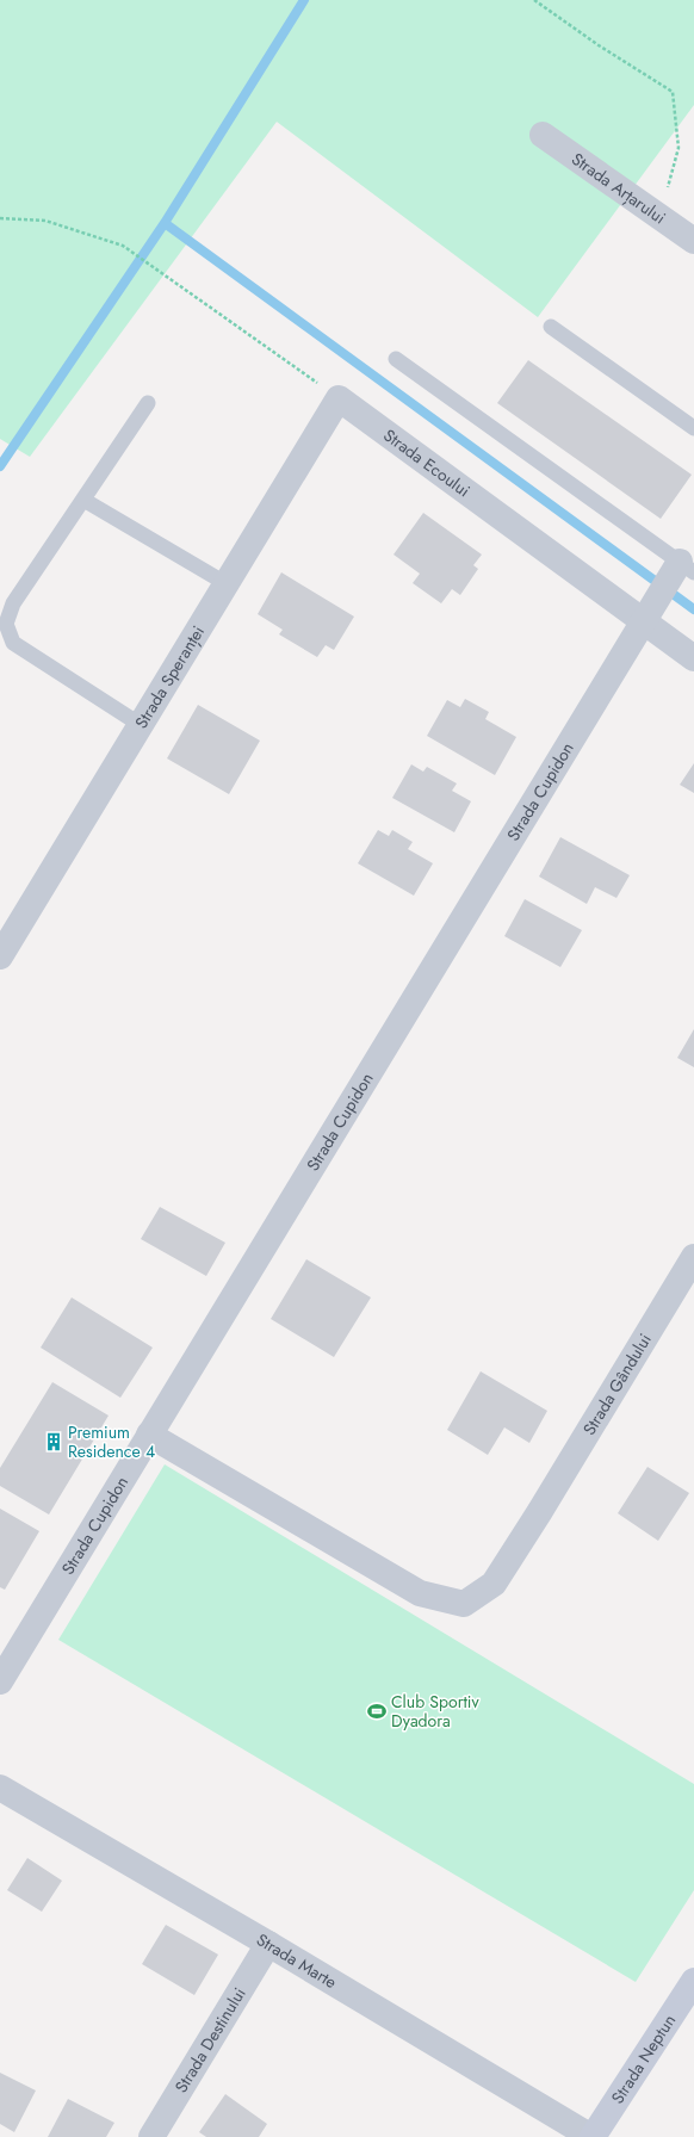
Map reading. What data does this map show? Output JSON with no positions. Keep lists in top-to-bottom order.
{
  "streets": {
    "street": [
      "Strada Arțarului",
      "Strada Ecoului",
      "Strada Speranței",
      "Strada Cupidon",
      "Strada Gândului",
      "Strada Marte",
      "Strada Destinului",
      "Strada Neptun"
    ]
  },
  "crossings": [
    ["Strada Ecoului", "Strada Speranței"],
    ["Strada Ecoului", "Strada Cupidon"],
    ["Strada Cupidon", "Strada Gândului"],
    ["Strada Marte", "Strada Destinului"],
    ["Strada Marte", "Strada Neptun"]
  ],
  "places": {
    "building": ["Premium Residence 4"],
    "sports": ["Club Sportiv Dyadora"]
  }
}
